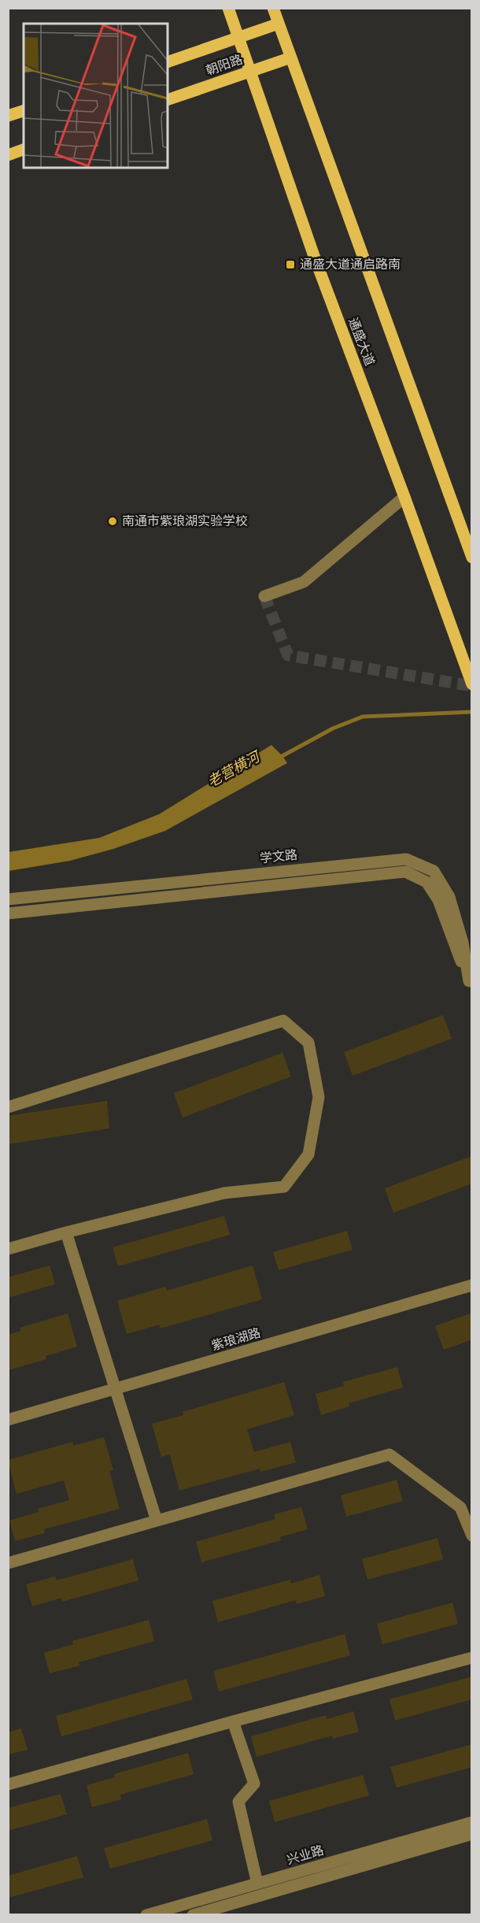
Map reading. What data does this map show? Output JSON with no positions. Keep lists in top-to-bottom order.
{
  "streets": {
    "main road": ["朝阳路", "通盛大道"],
    "street": ["学文路", "紫琅湖路", "兴业路"]
  },
  "crossings": [
    ["朝阳路", "通盛大道"]
  ],
  "water": ["老营横河"],
  "places": {
    "transit": ["通盛大道通启路南"],
    "other": ["南通市紫琅湖实验学校"]
  }
}
